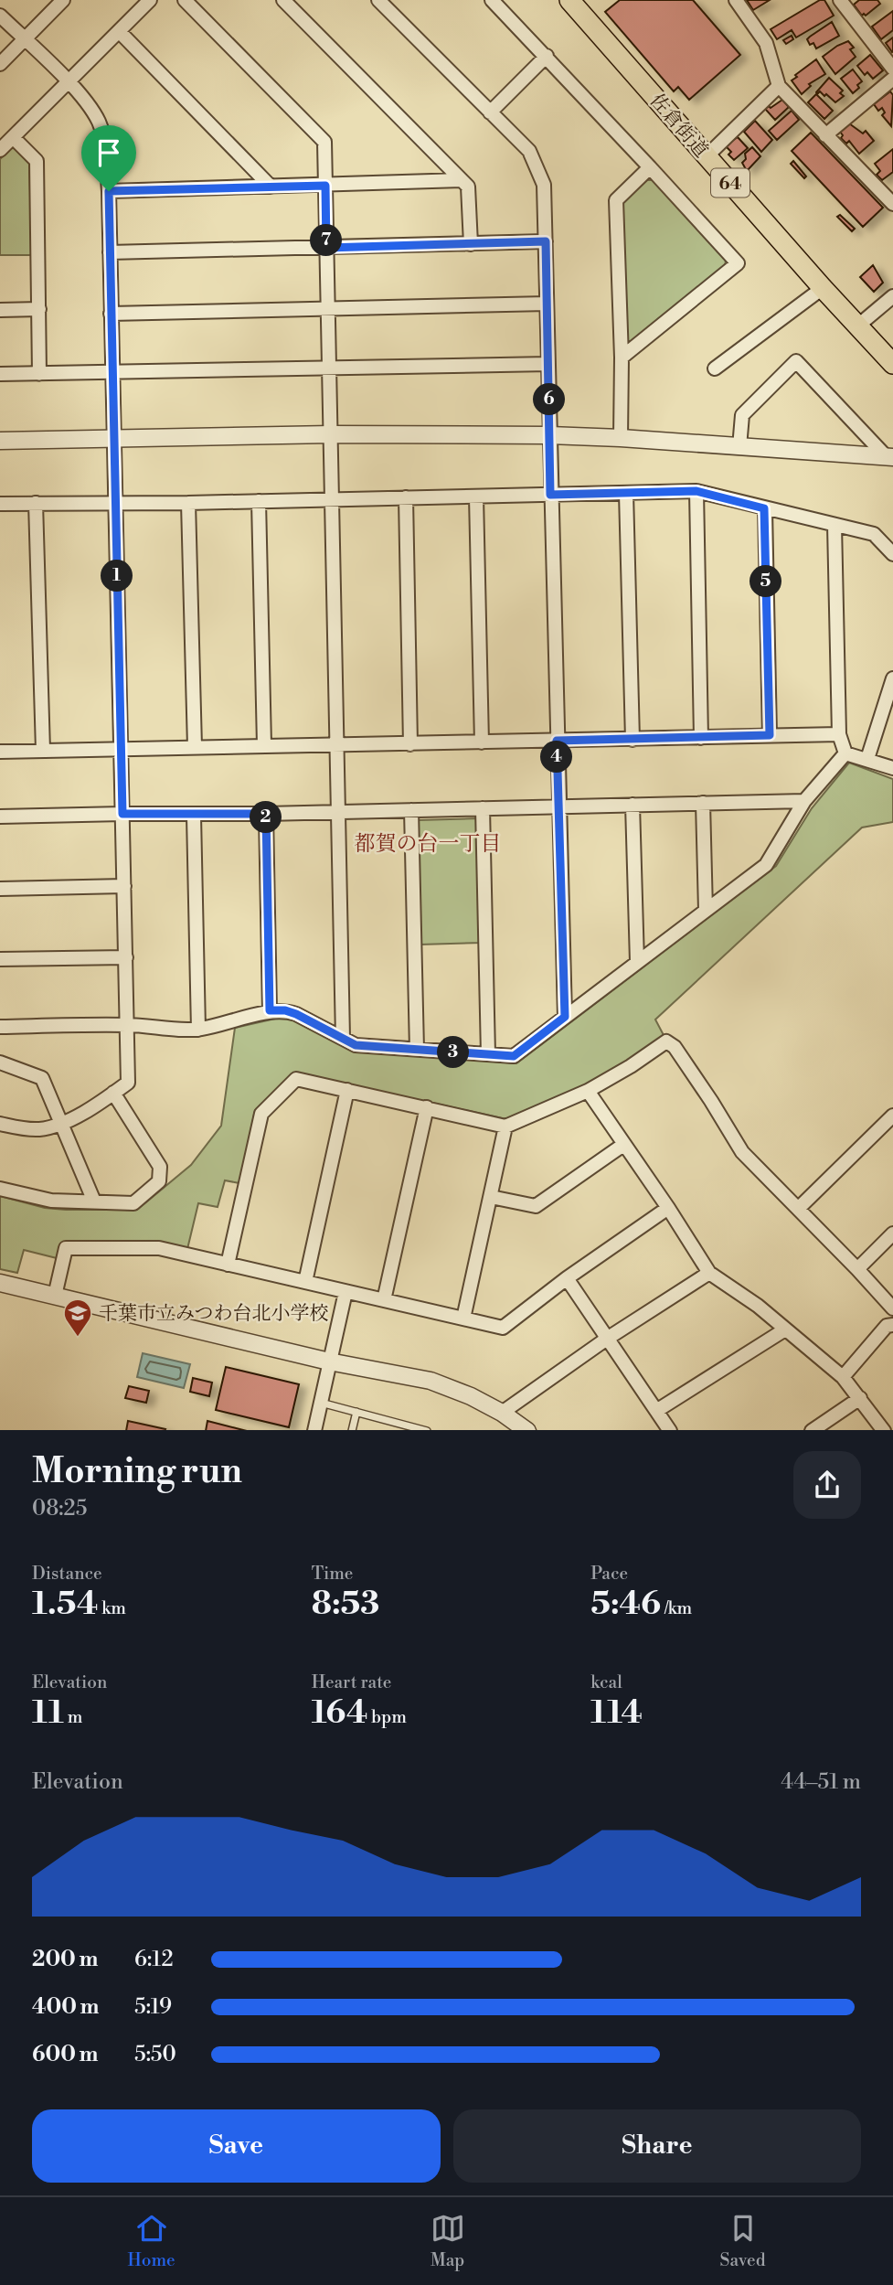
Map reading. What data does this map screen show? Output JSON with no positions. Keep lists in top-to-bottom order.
{
  "streets": {
    "main road": ["佐倉街道", "64"]
  },
  "districts": ["都賀の台一丁目"],
  "places": {
    "school or university": ["千葉市立みつわ台北小学校"]
  },
  "page": {
    "pins": [
      "7",
      "6",
      "1",
      "5",
      "4",
      "2",
      "3"
    ],
    "heading": ["Morning run", "08:25"],
    "stats": [
      ["Distance", "1.54 km"],
      ["Time", "8:53"],
      ["Pace", "5:46 /km"],
      ["Elevation", "11 m"],
      ["Heart rate", "164 bpm"],
      ["kcal", "114"]
    ],
    "chart": ["Elevation", "44–51 m"],
    "list": [
      {
        "name": "200 m",
        "note": "6:12"
      },
      {
        "name": "400 m",
        "note": "5:19"
      },
      {
        "name": "600 m",
        "note": "5:50"
      }
    ],
    "buttons": ["Save", "Share"],
    "tabs": ["Home", "Map", "Saved"]
  }
}
